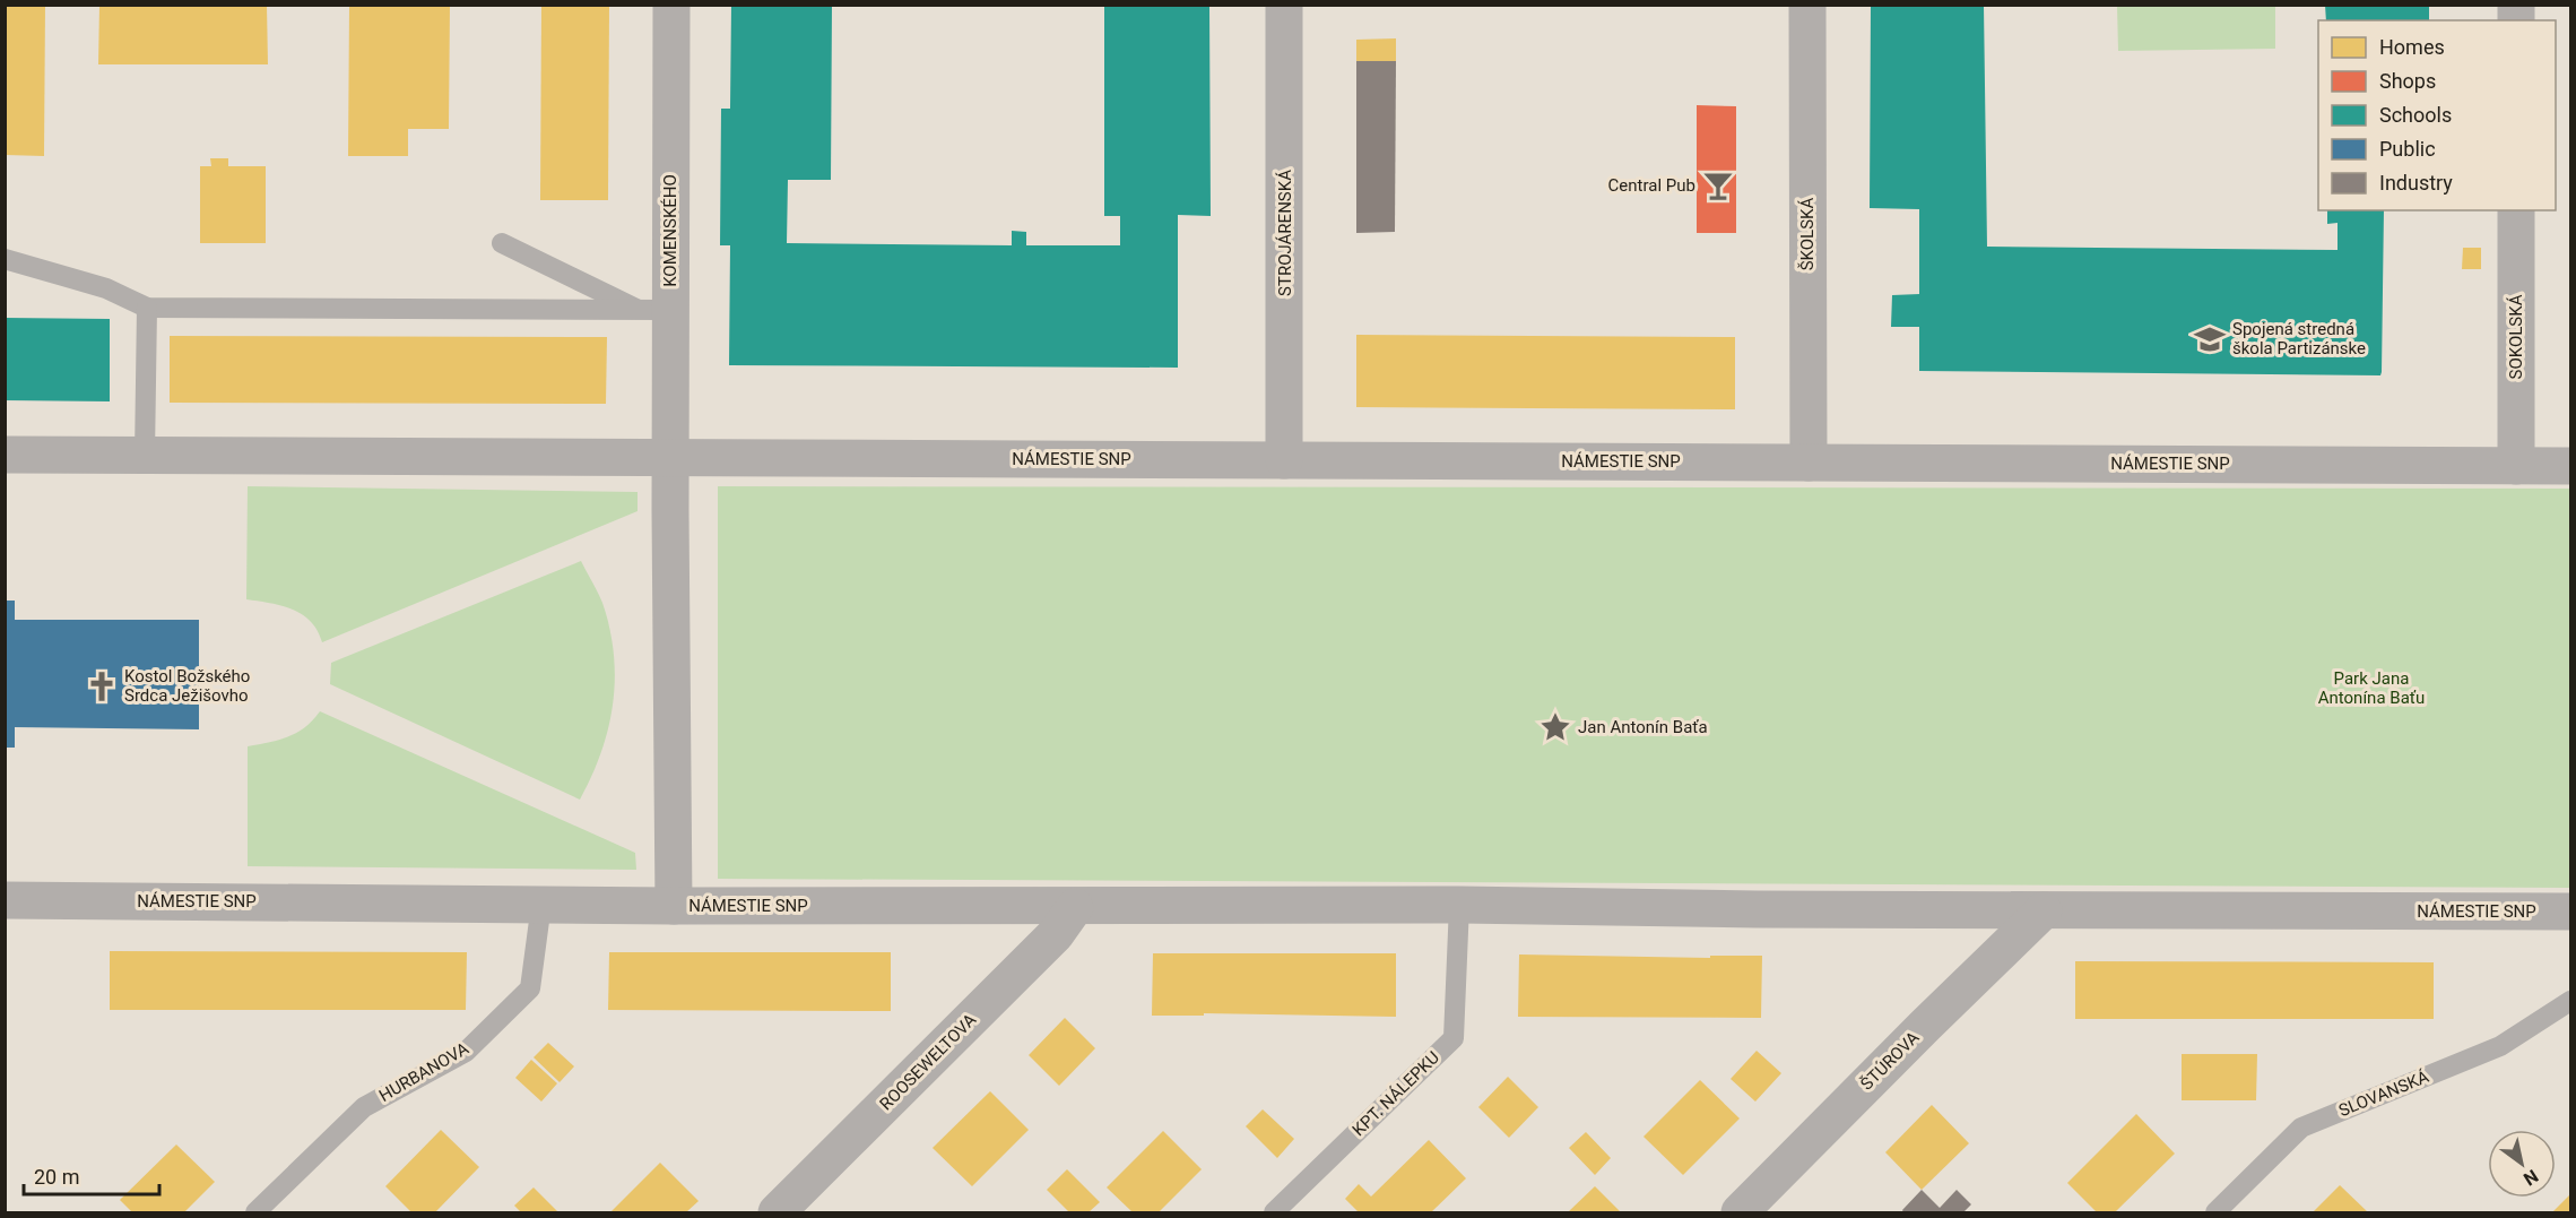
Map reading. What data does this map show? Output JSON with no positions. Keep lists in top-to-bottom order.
{
  "streets": {
    "street": [
      "KOMENSKÉHO",
      "STROJÁRENSKÁ",
      "ŠKOLSKÁ",
      "SOKOLSKÁ",
      "NÁMESTIE SNP",
      "ŠTÚROVA",
      "ROOSEWELTOVA"
    ],
    "lane": ["HURBANOVA", "KPT. NÁLEPKU", "SLOVANSKÁ"]
  },
  "crossings": [
    ["KOMENSKÉHO", "NÁMESTIE SNP"],
    ["STROJÁRENSKÁ", "NÁMESTIE SNP"],
    ["ŠKOLSKÁ", "NÁMESTIE SNP"],
    ["SOKOLSKÁ", "NÁMESTIE SNP"],
    ["NÁMESTIE SNP", "ŠTÚROVA"],
    ["NÁMESTIE SNP", "ROOSEWELTOVA"],
    ["NÁMESTIE SNP", "HURBANOVA"],
    ["NÁMESTIE SNP", "KPT. NÁLEPKU"]
  ],
  "parks": ["Park Jana Antonína Baťu"],
  "places": {
    "bar": ["Central Pub"],
    "school or university": ["Spojená stredná škola Partizánske"],
    "church": ["Kostol Božského Srdca Ježišovho"],
    "place": ["Jan Antonín Baťa"]
  },
  "legend": [
    "Homes",
    "Shops",
    "Schools",
    "Public",
    "Industry"
  ],
  "scale_bar": "20 m",
  "north": "bottom right"
}
